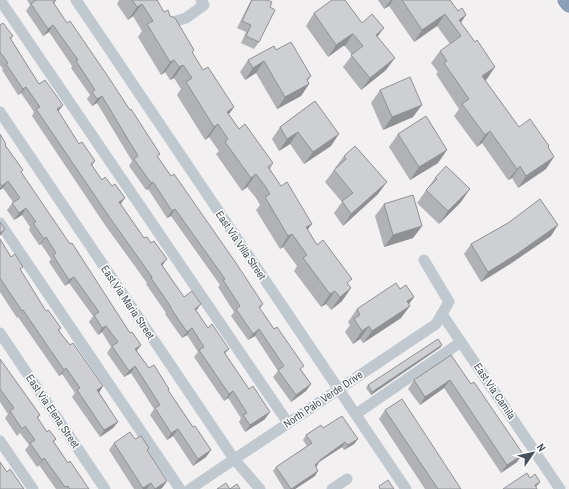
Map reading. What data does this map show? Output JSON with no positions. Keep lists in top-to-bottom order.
{
  "streets": {
    "street": [
      "East Via Villa Street",
      "East Via Maria Street",
      "East Via Camila",
      "North Palo Verde Drive",
      "East Via Elena Street"
    ]
  },
  "crossings": [
    ["East Via Villa Street", "North Palo Verde Drive"],
    ["East Via Maria Street", "North Palo Verde Drive"],
    ["East Via Camila", "North Palo Verde Drive"]
  ],
  "north": "top right"
}
